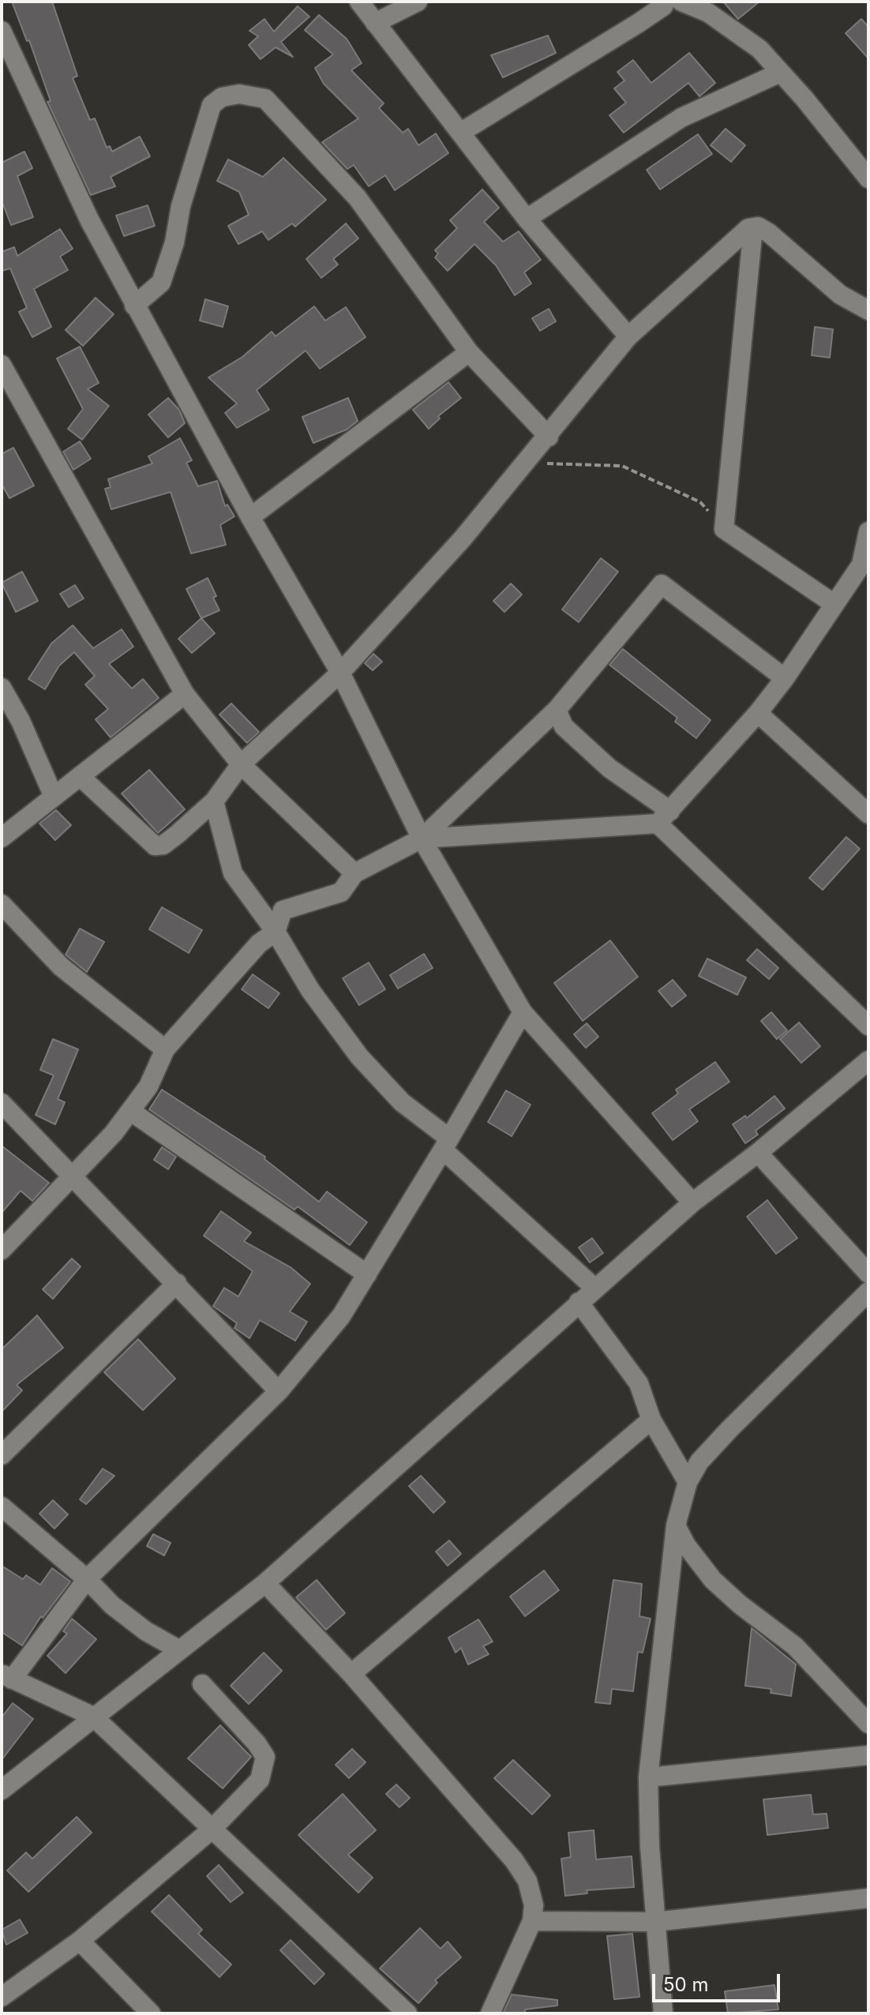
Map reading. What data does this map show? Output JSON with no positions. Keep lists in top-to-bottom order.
{
  "scale_bar": "50 m"
}
